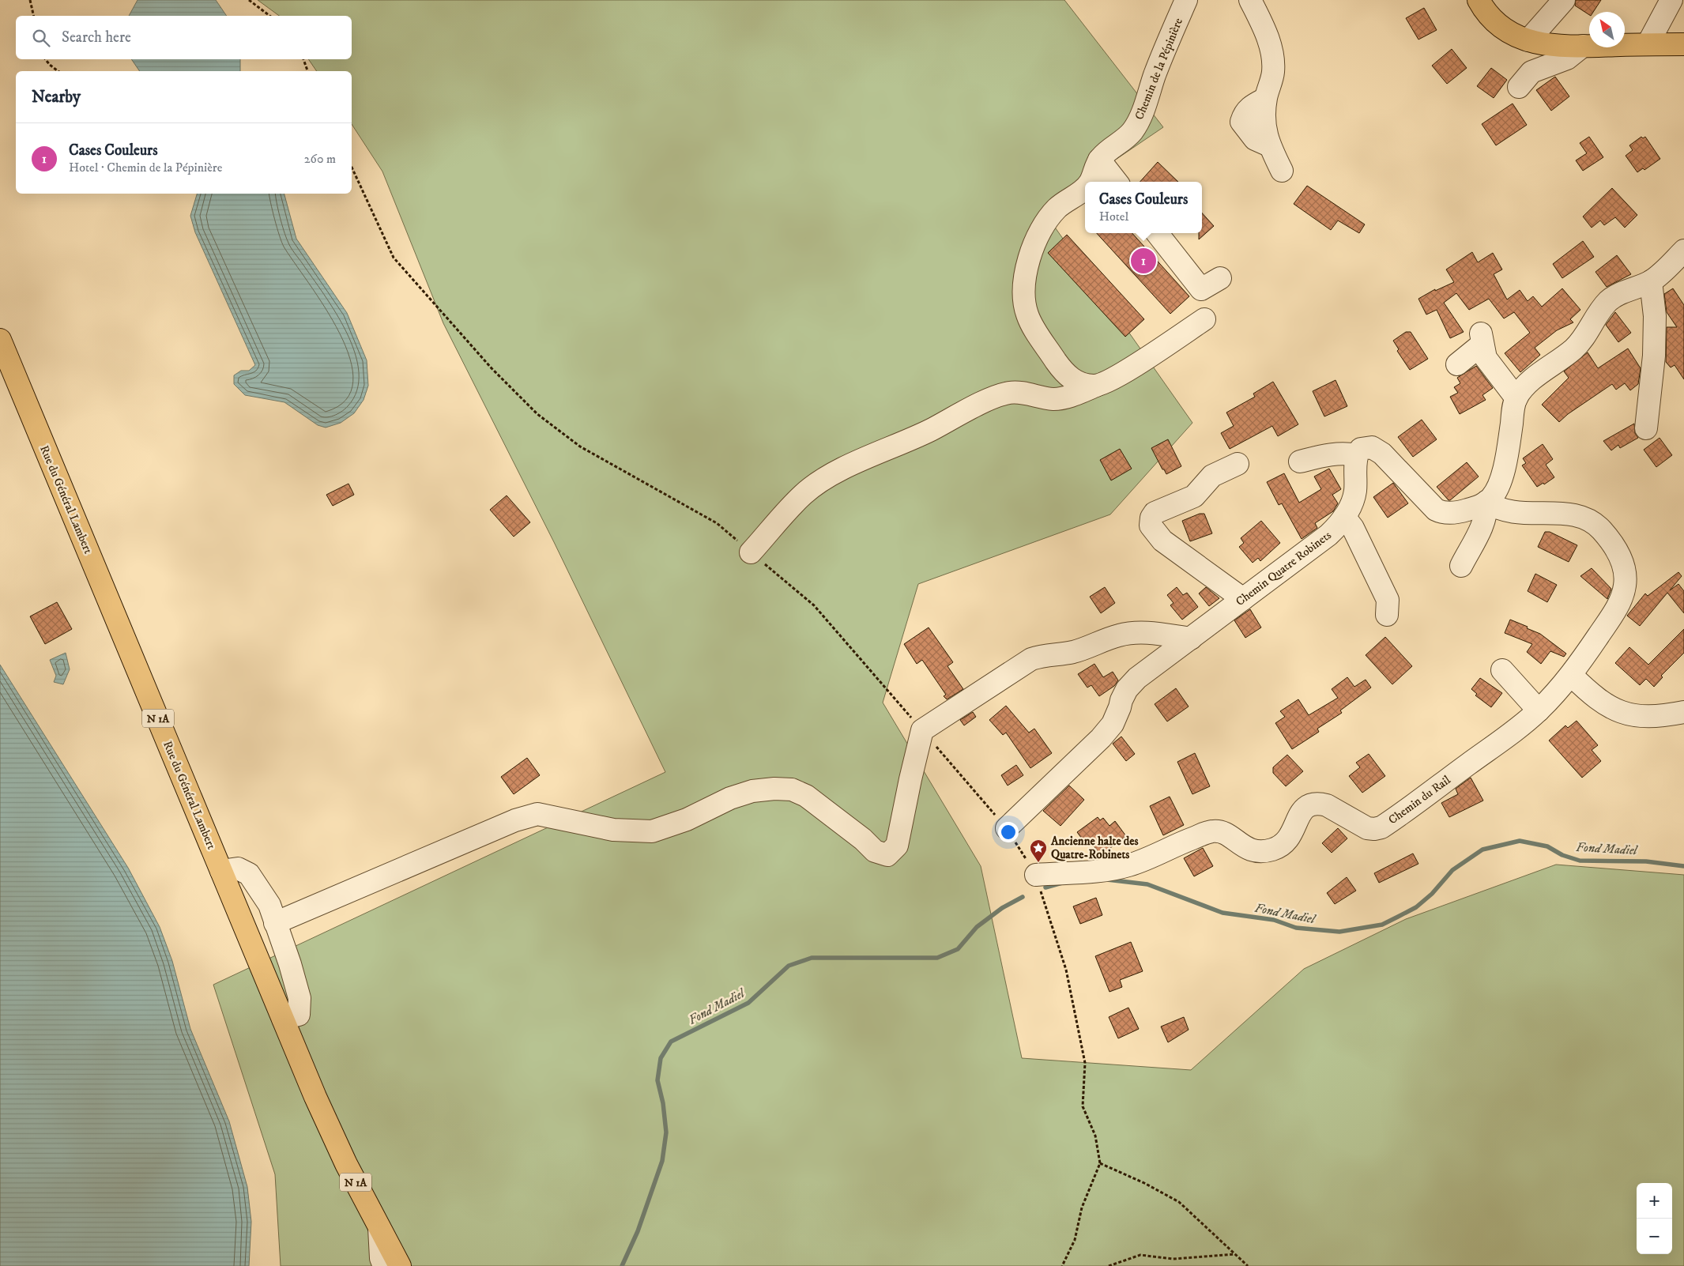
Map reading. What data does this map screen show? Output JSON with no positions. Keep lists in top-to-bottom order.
{
  "streets": {
    "main road": ["Rue du Général Lambert", "N 1A"],
    "street": ["Chemin de la Pépinière", "Chemin Quatre Robinets", "Chemin du Rail"]
  },
  "crossings": [
    ["Rue du Général Lambert", "N 1A"]
  ],
  "water": ["Fond Madiel"],
  "places": {
    "place": ["Ancienne halte des Quatre-Robinets"]
  },
  "north": "top left",
  "page": {
    "search": "Search here",
    "heading": "Nearby",
    "list": [
      {
        "mark": "1",
        "name": "Cases Couleurs",
        "note": "Hotel · Chemin de la Pépinière",
        "value": "260 m"
      }
    ],
    "popup": ["Cases Couleurs", "Hotel"],
    "pins": "1",
    "map_buttons": ["+", "−"]
  }
}
